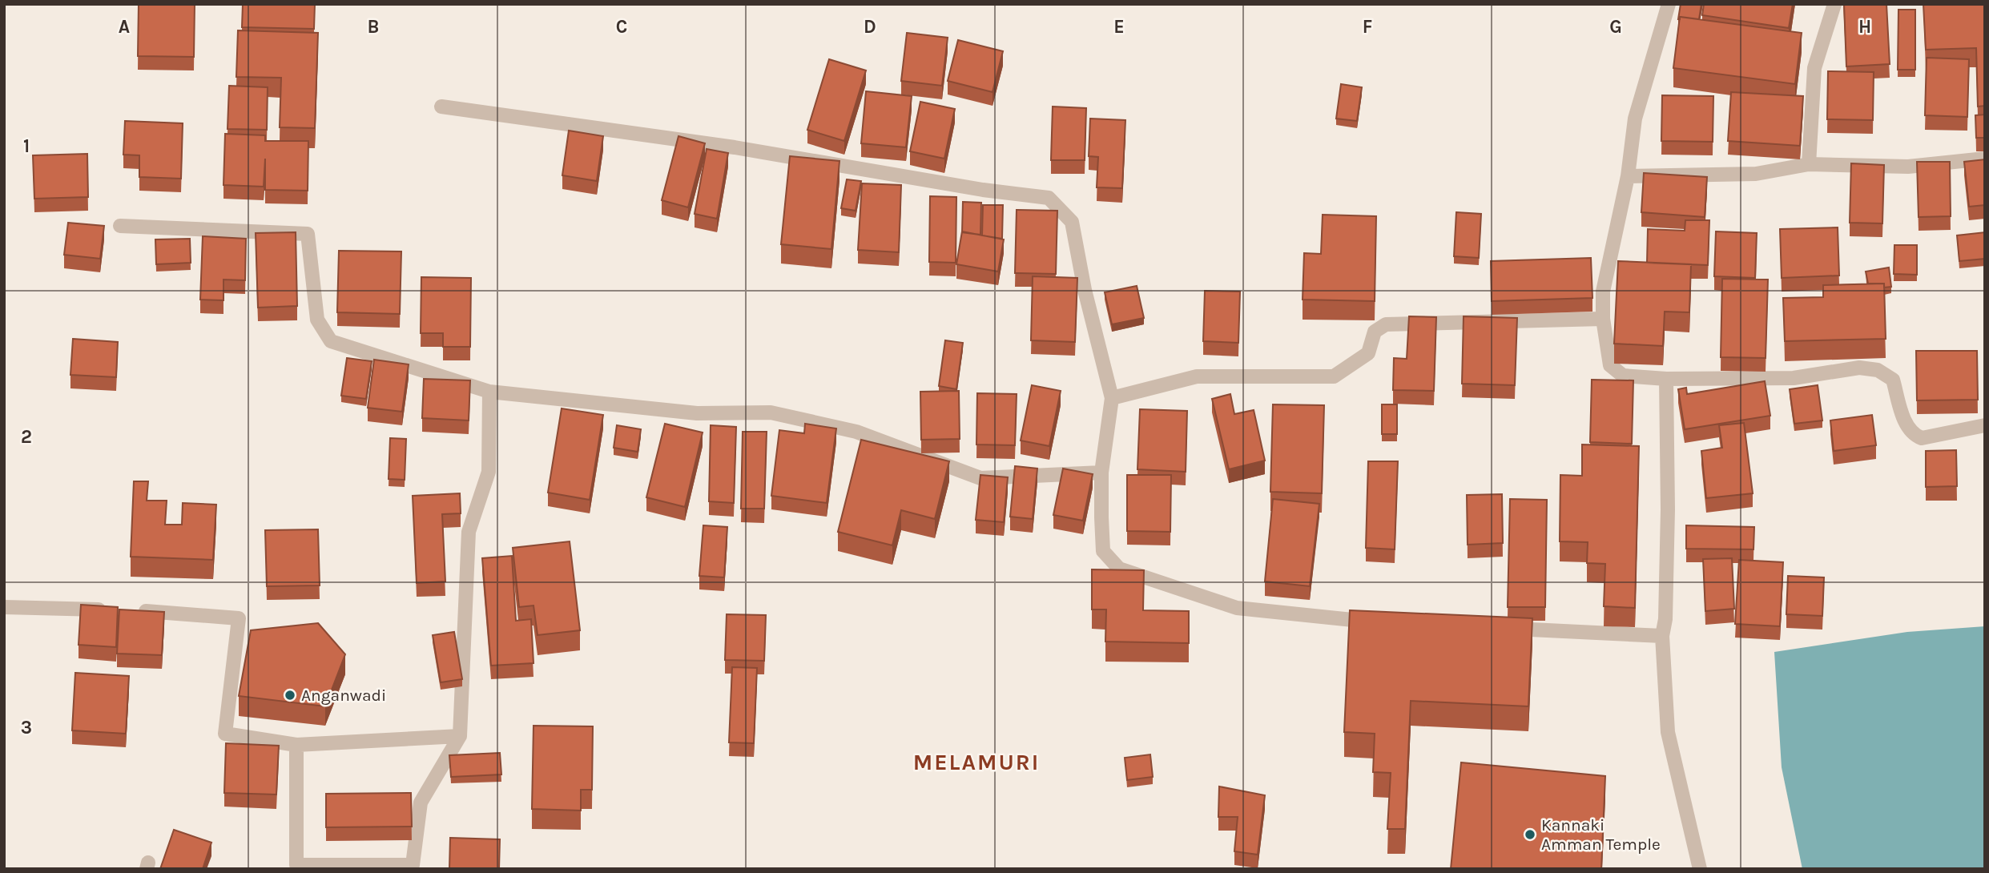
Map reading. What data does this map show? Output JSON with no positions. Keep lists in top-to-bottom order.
{
  "districts": ["MELAMURI"],
  "places": ["Anganwadi", "Kannaki Amman Temple"],
  "grid": {
    "columns": [
      "A",
      "B",
      "C",
      "D",
      "E",
      "F",
      "G",
      "H"
    ],
    "rows": ["1", "2", "3"]
  }
}
